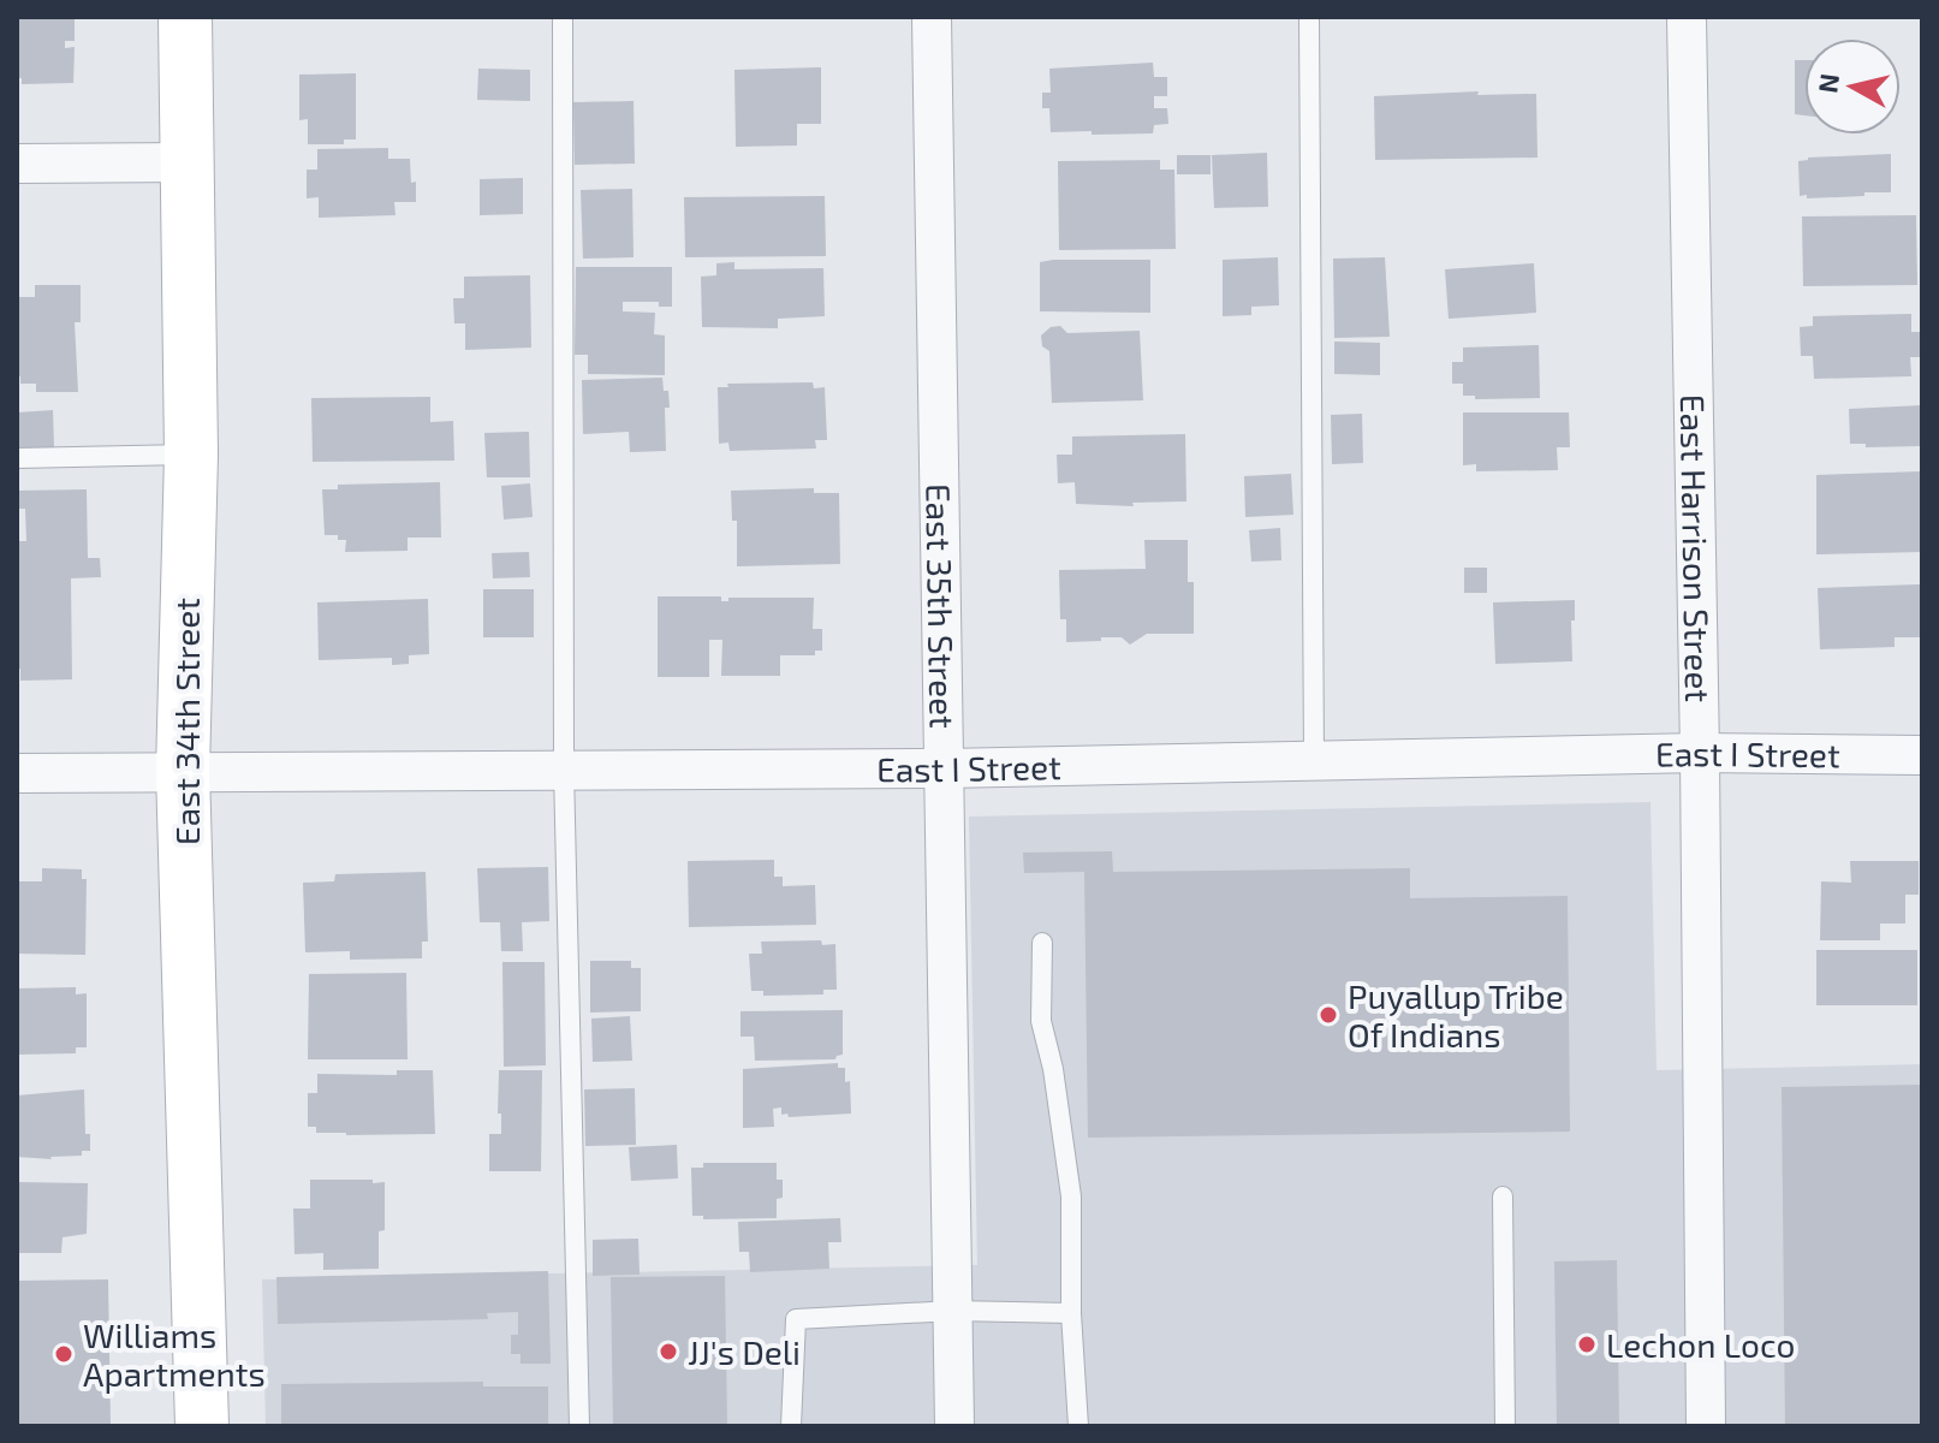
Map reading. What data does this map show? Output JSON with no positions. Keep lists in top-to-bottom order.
{
  "streets": {
    "street": [
      "East Harrison Street",
      "East 35th Street",
      "East 34th Street",
      "East I Street"
    ]
  },
  "crossings": [
    ["East Harrison Street", "East I Street"],
    ["East 35th Street", "East I Street"],
    ["East 34th Street", "East I Street"]
  ],
  "places": [
    "Puyallup Tribe Of Indians",
    "Lechon Loco",
    "JJ's Deli",
    "Williams Apartments"
  ],
  "north": "left"
}
